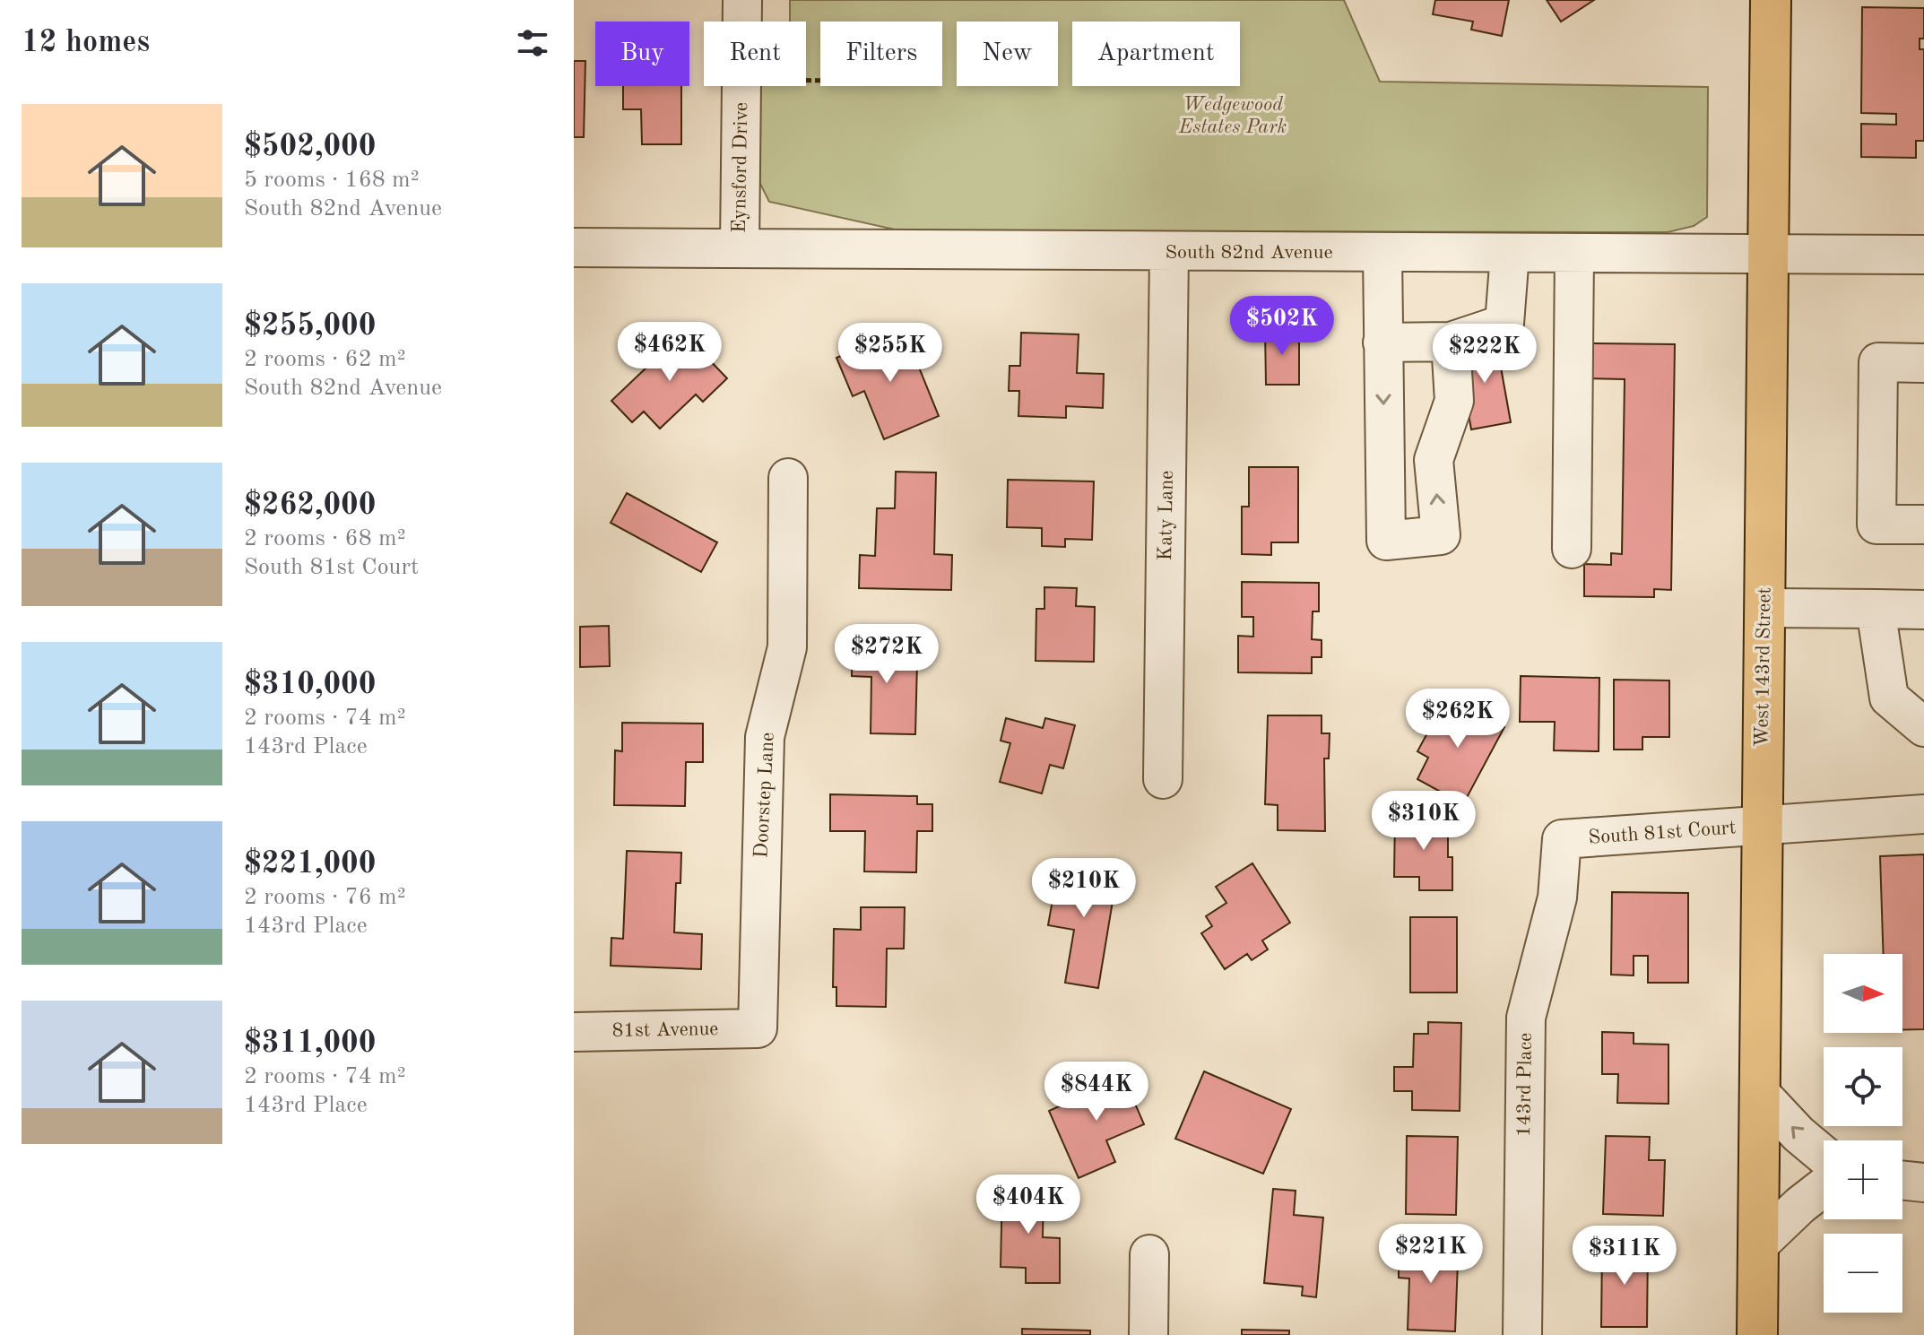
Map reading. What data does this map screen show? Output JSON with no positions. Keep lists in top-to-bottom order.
{
  "streets": {
    "main road": ["West 143rd Street"],
    "street": [
      "Eynsford Drive",
      "South 82nd Avenue",
      "Katy Lane",
      "Doorstep Lane",
      "South 81st Court",
      "81st Avenue",
      "143rd Place"
    ]
  },
  "crossings": [
    ["Eynsford Drive", "South 82nd Avenue"],
    ["South 82nd Avenue", "Katy Lane"],
    ["South 82nd Avenue", "West 143rd Street"],
    ["West 143rd Street", "South 81st Court"],
    ["Doorstep Lane", "81st Avenue"],
    ["South 81st Court", "143rd Place"]
  ],
  "parks": ["Wedgewood Estates Park"],
  "north": "right",
  "page": {
    "heading": "12 homes",
    "chip": [
      "Buy",
      "Rent",
      "Filters",
      "New",
      "Apartment"
    ],
    "list": [
      {
        "name": "$502,000",
        "note": "5 rooms · 168 m² · South 82nd Avenue"
      },
      {
        "name": "$255,000",
        "note": "2 rooms · 62 m² · South 82nd Avenue"
      },
      {
        "name": "$262,000",
        "note": "2 rooms · 68 m² · South 81st Court"
      },
      {
        "name": "$310,000",
        "note": "2 rooms · 74 m² · 143rd Place"
      },
      {
        "name": "$221,000",
        "note": "2 rooms · 76 m² · 143rd Place"
      },
      {
        "name": "$311,000",
        "note": "2 rooms · 74 m² · 143rd Place"
      }
    ],
    "price": [
      "$502K",
      "$462K",
      "$255K",
      "$222K",
      "$272K",
      "$262K",
      "$310K",
      "$210K",
      "$844K",
      "$404K",
      "$221K",
      "$311K"
    ],
    "map_buttons": ["+", "−"]
  }
}
